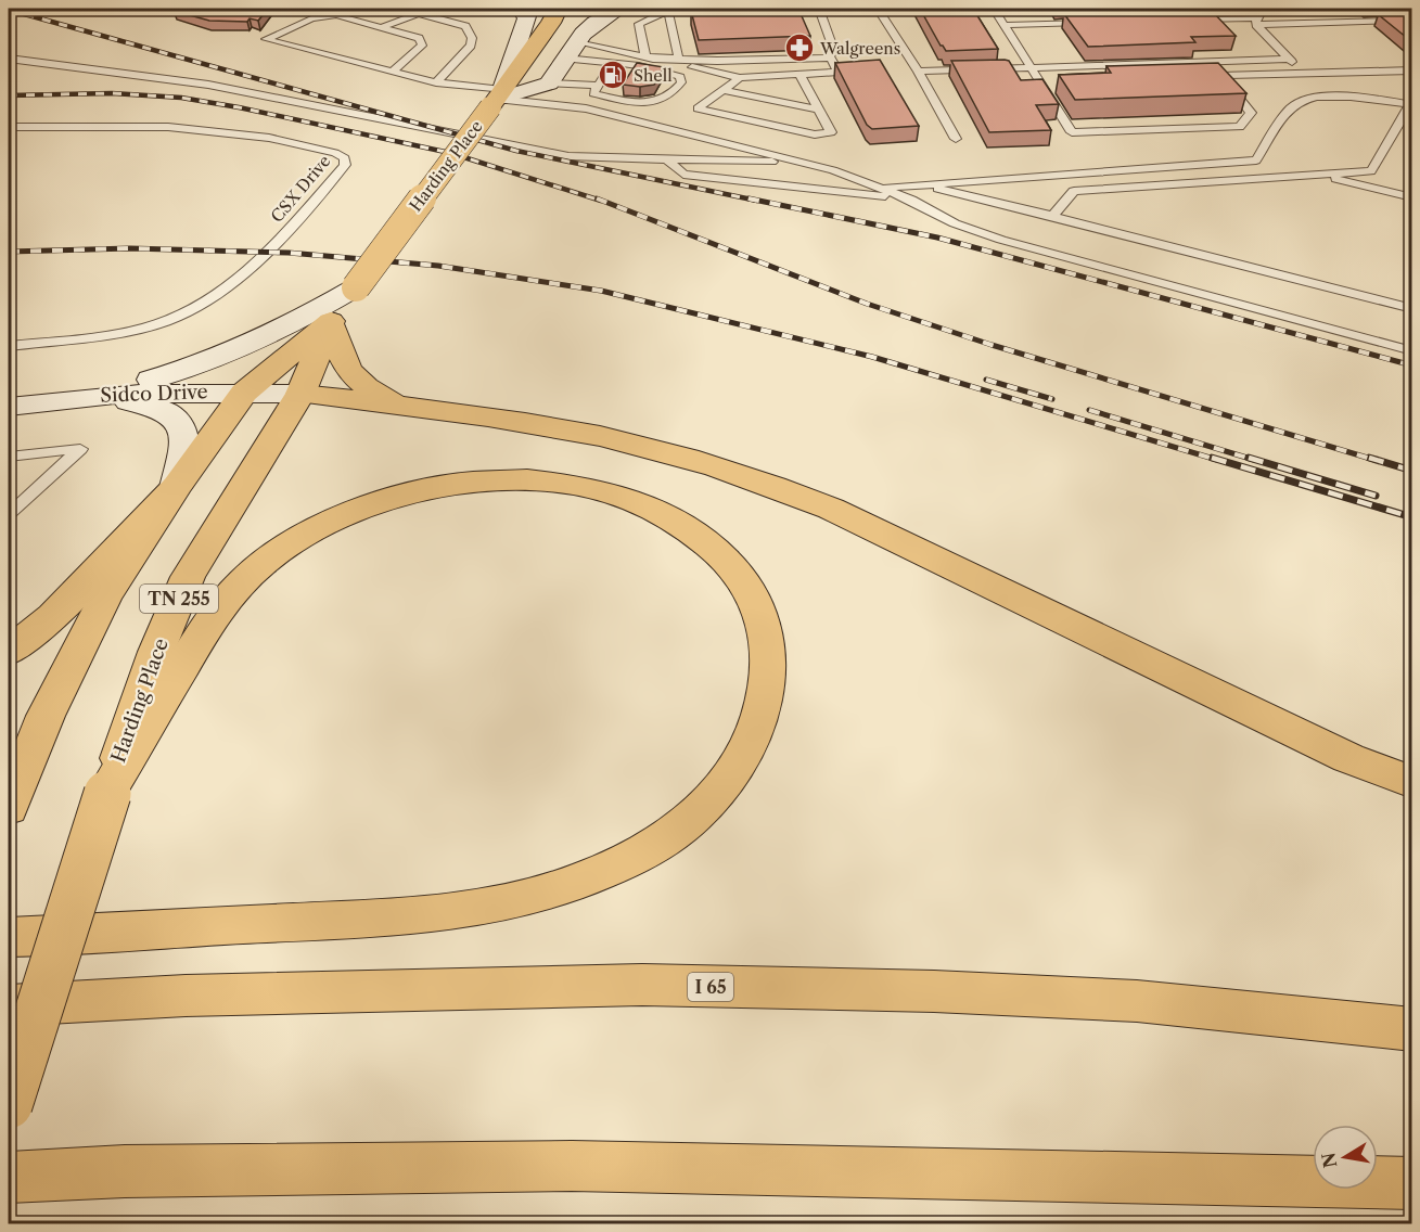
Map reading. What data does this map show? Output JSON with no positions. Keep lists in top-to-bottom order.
{
  "streets": {
    "main road": [
      "Harding Place",
      "Sidco Drive",
      "TN 255",
      "I 65"
    ],
    "lane": ["CSX Drive"]
  },
  "crossings": [
    ["Harding Place", "Sidco Drive"],
    ["Harding Place", "TN 255"],
    ["Sidco Drive", "TN 255"]
  ],
  "places": {
    "pharmacy": ["Walgreens"],
    "fuel station": ["Shell"]
  },
  "north": "left"
}
